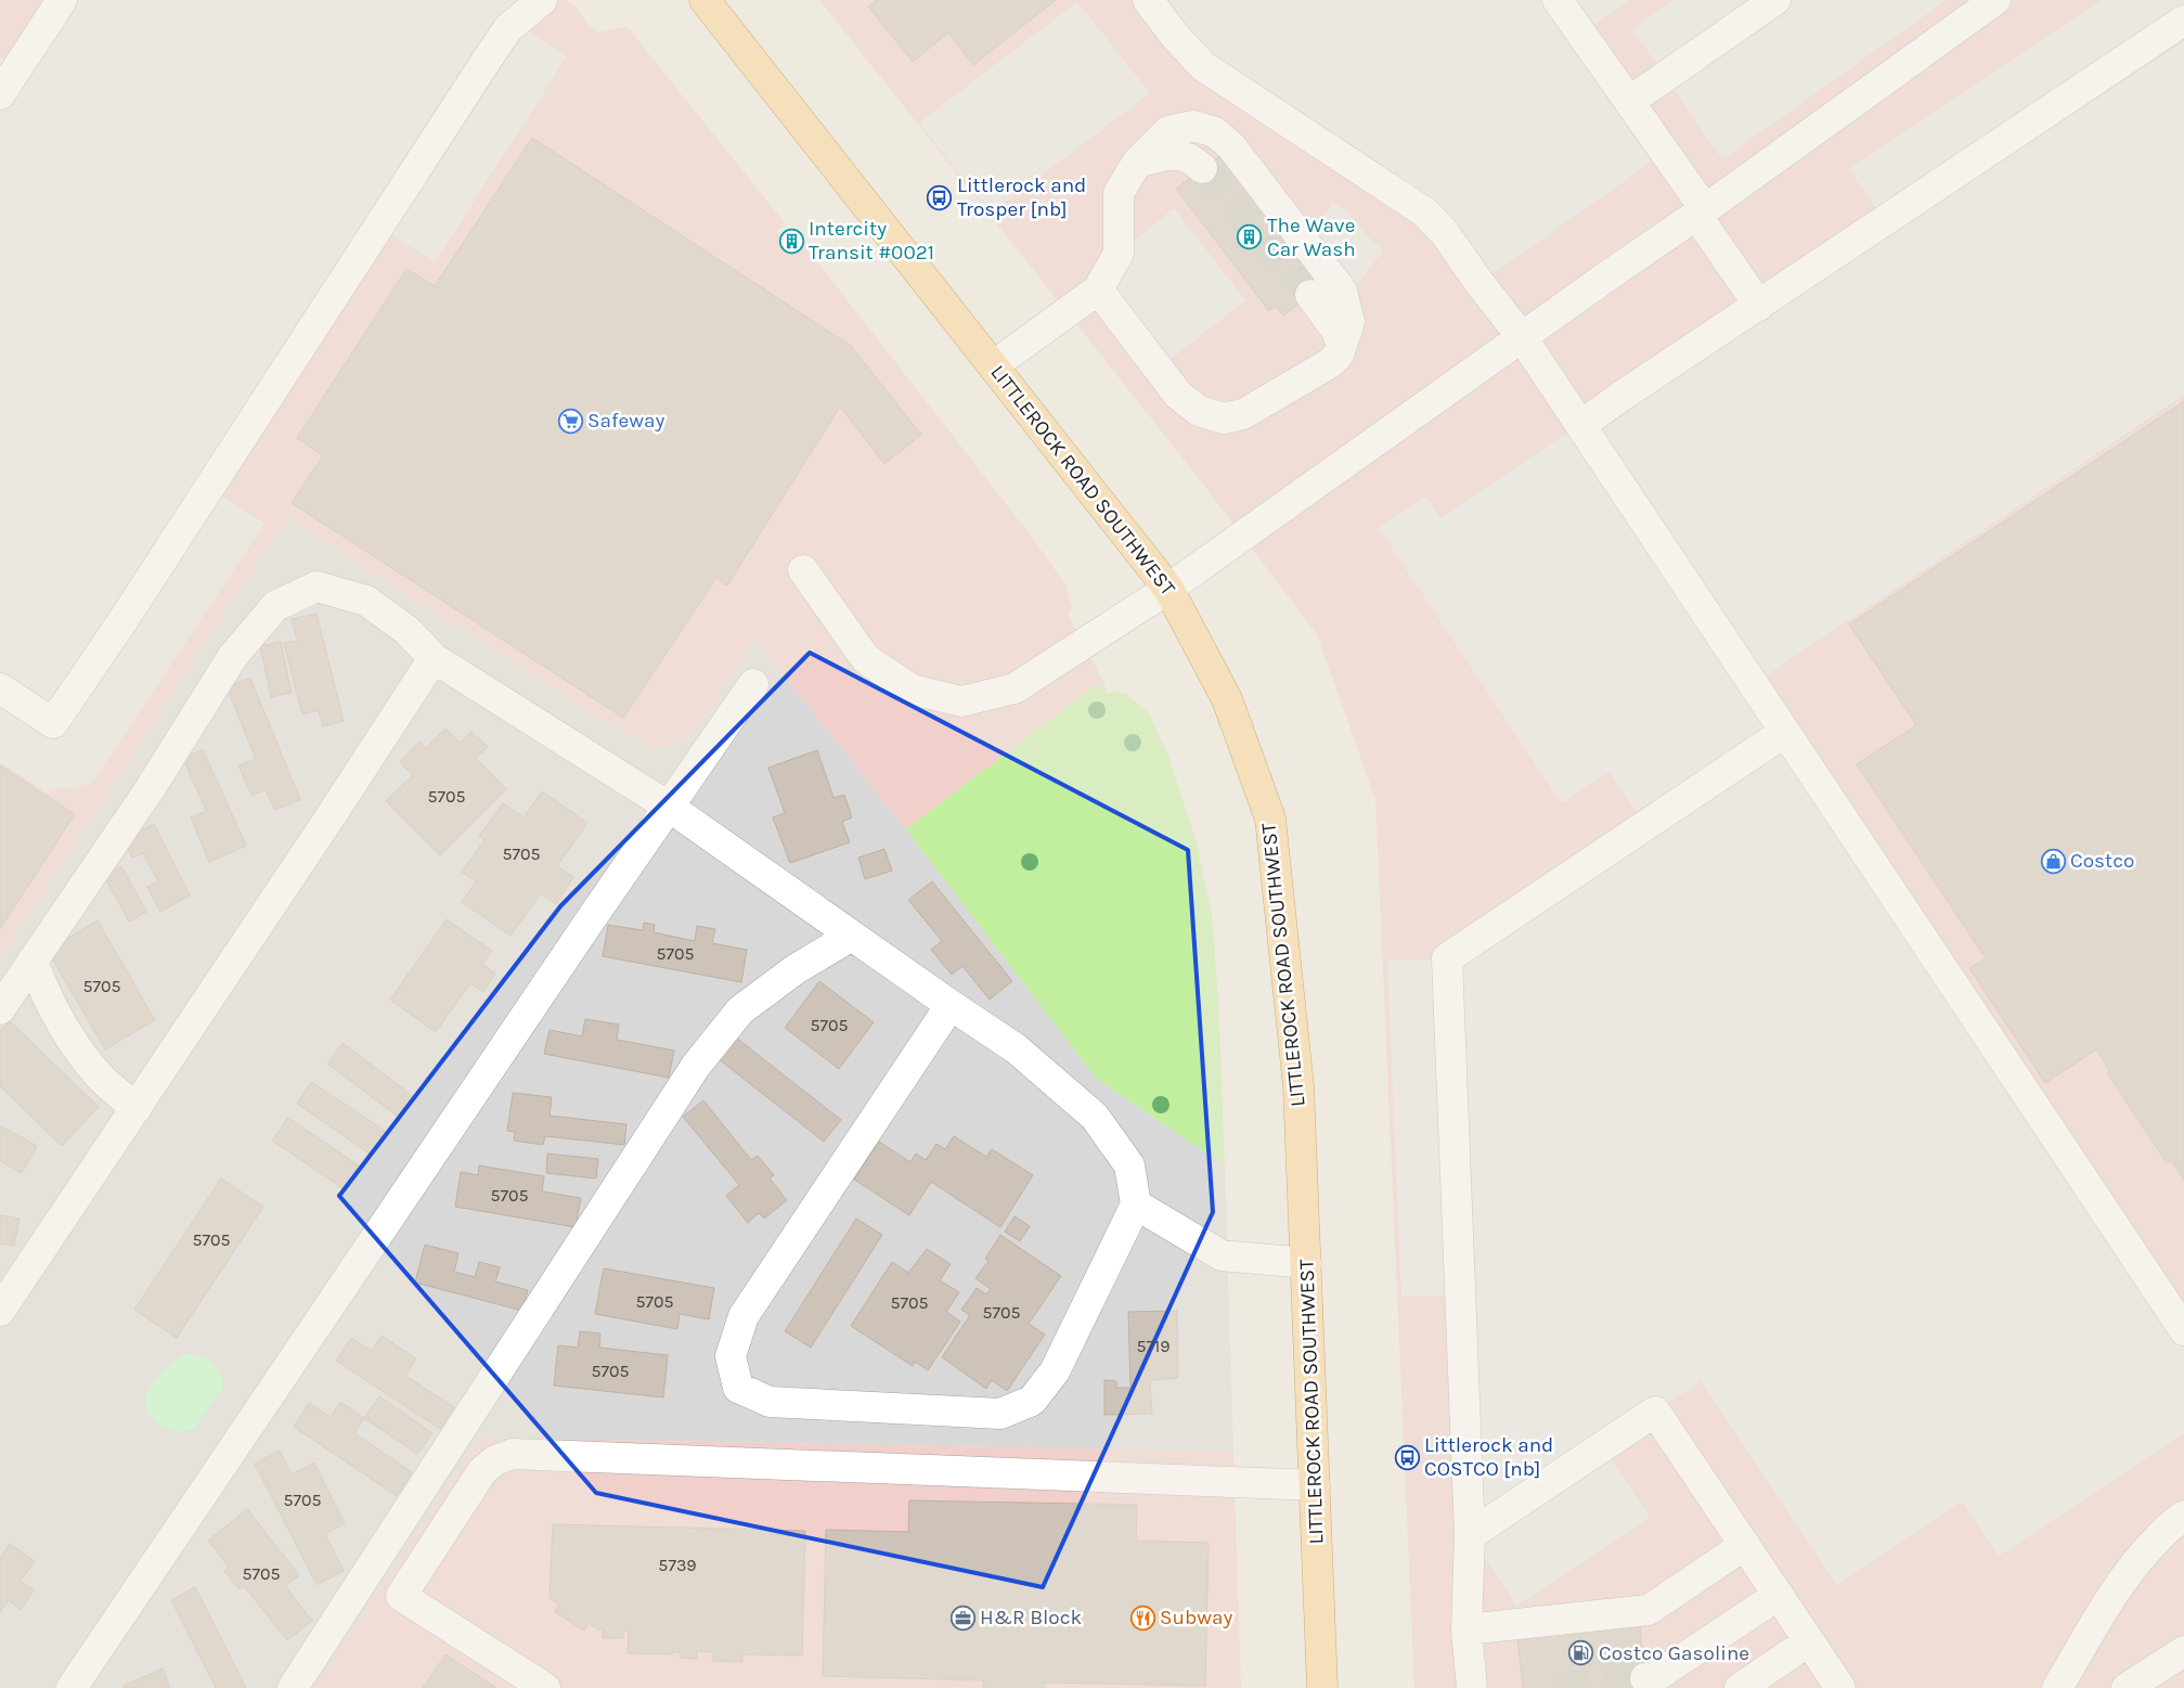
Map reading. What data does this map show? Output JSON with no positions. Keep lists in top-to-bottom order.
{
  "streets": {
    "main road": ["LITTLEROCK ROAD SOUTHWEST"]
  },
  "places": {
    "bus stop": ["Littlerock and Trosper [nb]", "Littlerock and COSTCO [nb]"],
    "building": ["The Wave Car Wash", "Intercity Transit #0021"],
    "supermarket": ["Safeway"],
    "shop": ["Costco"],
    "office": ["H&R Block"],
    "restaurant": ["Subway"],
    "fuel station": ["Costco Gasoline"]
  },
  "house_numbers": [
    "5705",
    "5705",
    "5705",
    "5705",
    "5705",
    "5705",
    "5705",
    "5705",
    "5705",
    "5705",
    "5719",
    "5705",
    "5705",
    "5739",
    "5705"
  ]
}
